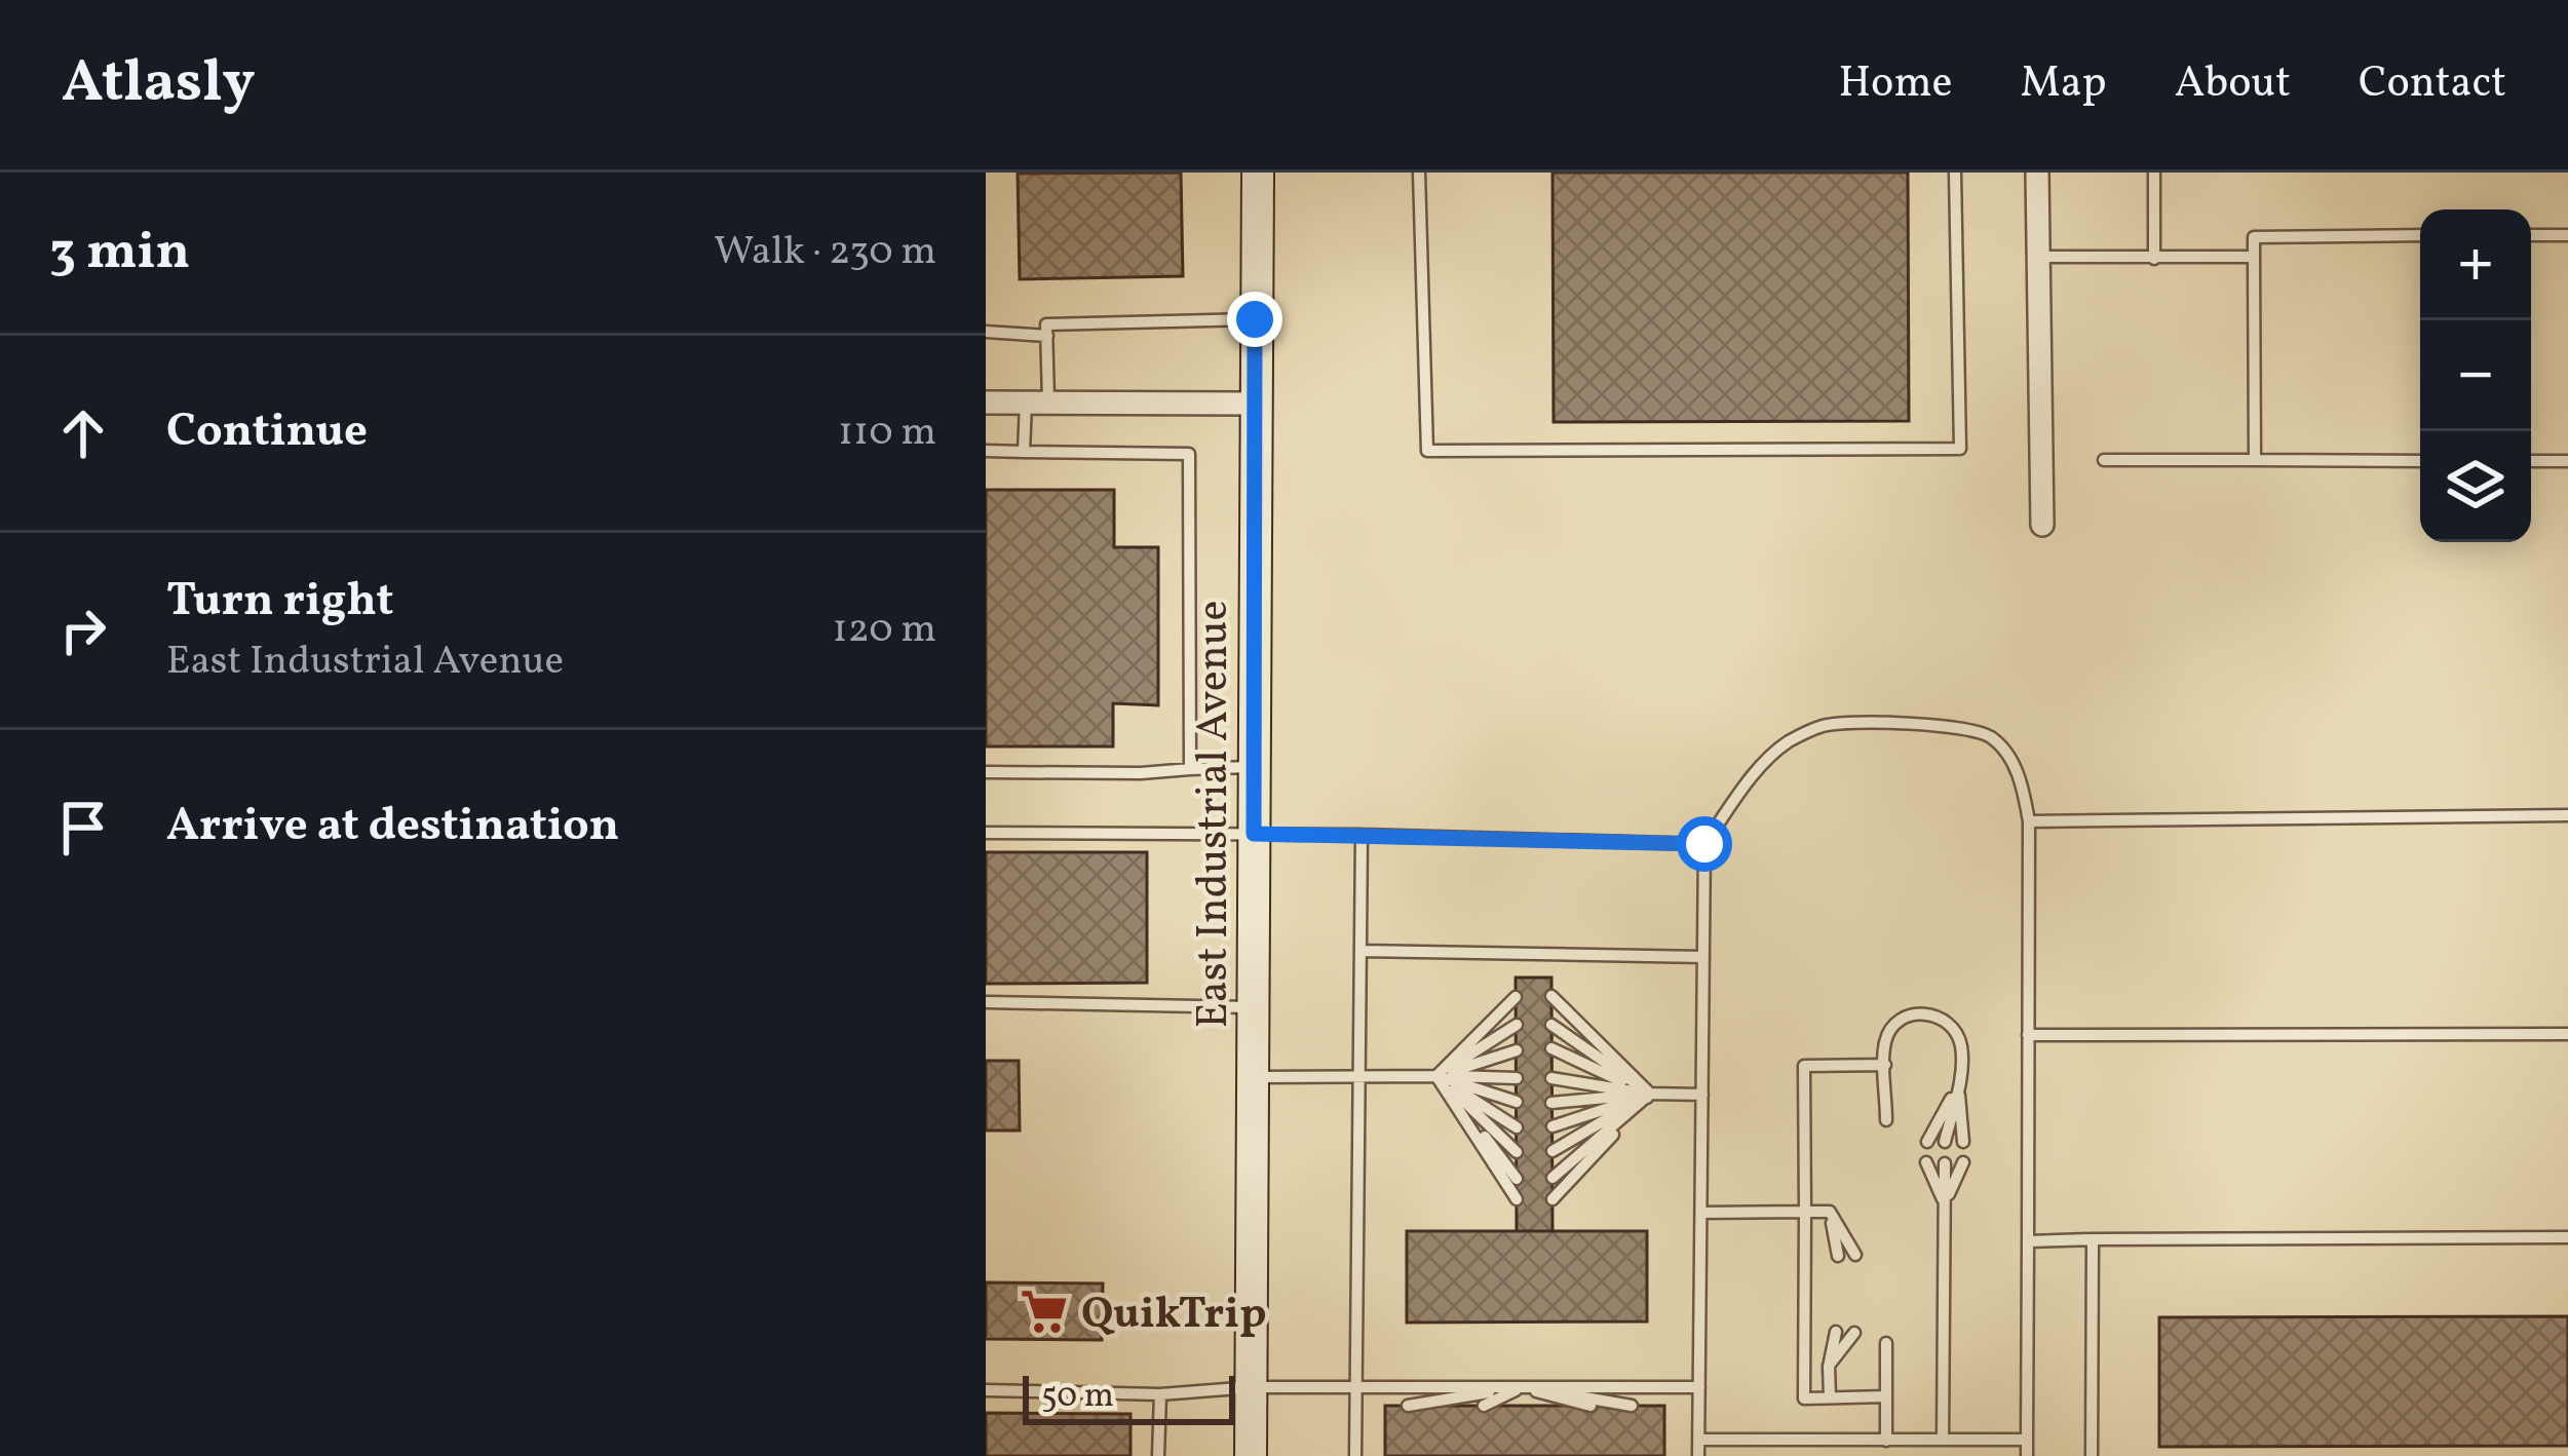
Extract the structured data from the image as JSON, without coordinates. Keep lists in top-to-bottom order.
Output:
{
  "streets": {
    "street": ["East Industrial Avenue"]
  },
  "places": {
    "supermarket": ["QuikTrip"]
  },
  "scale_bar": "50 m",
  "page": {
    "header": "Atlasly",
    "nav": [
      "Home",
      "Map",
      "About",
      "Contact"
    ],
    "heading": ["3 min", "Walk · 230 m"],
    "map_buttons": ["+", "−"],
    "list": [
      ["Continue", "110 m"],
      ["Turn right", "East Industrial Avenue", "120 m"],
      "Arrive at destination"
    ],
    "scale": "50 m"
  }
}
